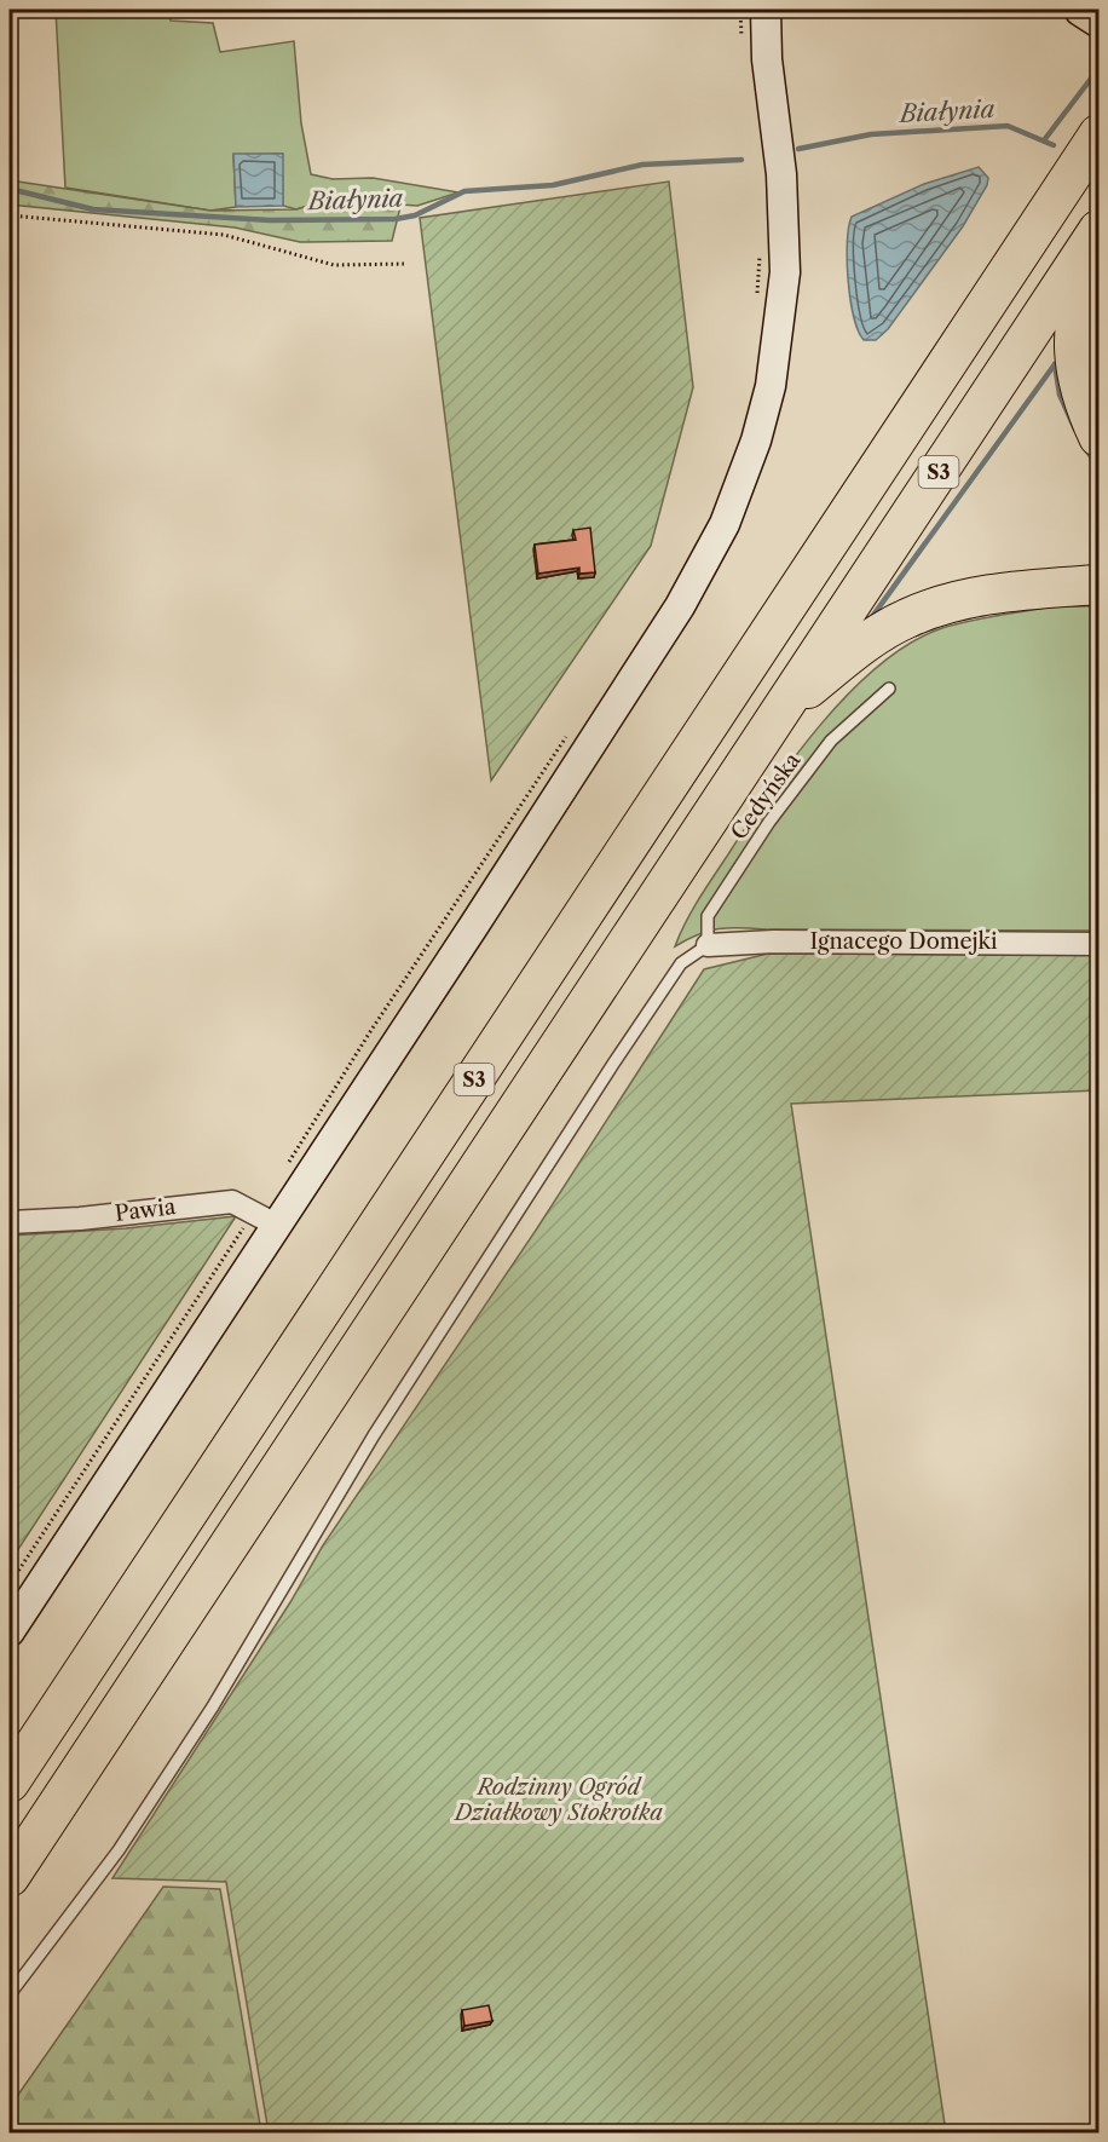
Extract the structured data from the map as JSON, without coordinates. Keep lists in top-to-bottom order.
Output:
{
  "streets": {
    "highway": ["S3"],
    "street": ["Ignacego Domejki", "Pawia"],
    "lane": ["Cedyńska"]
  },
  "crossings": [
    ["Cedyńska", "Ignacego Domejki"]
  ],
  "water": ["Białynia"],
  "parks": ["Rodzinny Ogród Działkowy Stokrotka"]
}
